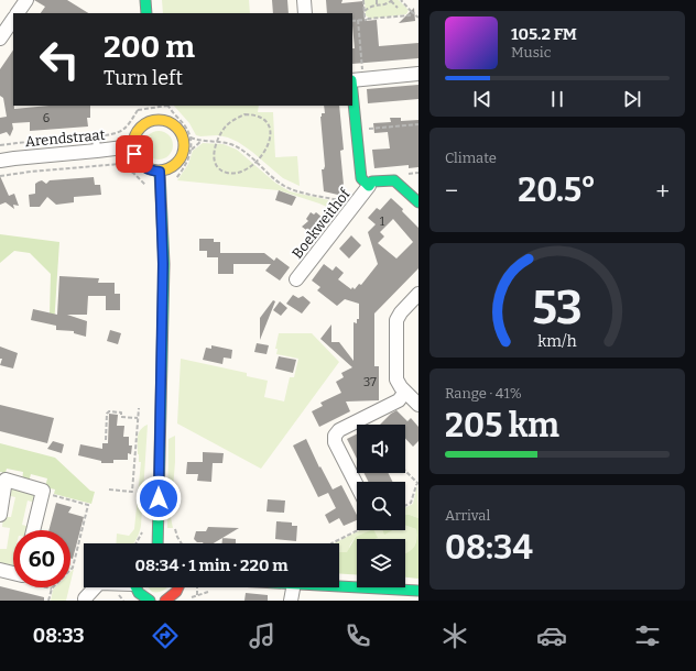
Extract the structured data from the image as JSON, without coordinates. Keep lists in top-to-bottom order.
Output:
{
  "streets": {
    "street": ["Arendstraat", "Boekweithof"]
  },
  "house_numbers": ["6", "1", "37"],
  "page": {
    "turn": ["200 m", "Turn left"],
    "song": ["105.2 FM", "Music"],
    "tile": [
      "Climate",
      ["Range · 41%", "205 km"],
      ["Arrival", "08:34"]
    ],
    "heat": ["−", "20.5°", "+"],
    "limit": "60",
    "trip": "08:34 · 1 min · 220 m",
    "tabs": "08:33",
    "gauge": ["53", "km/h"]
  }
}
